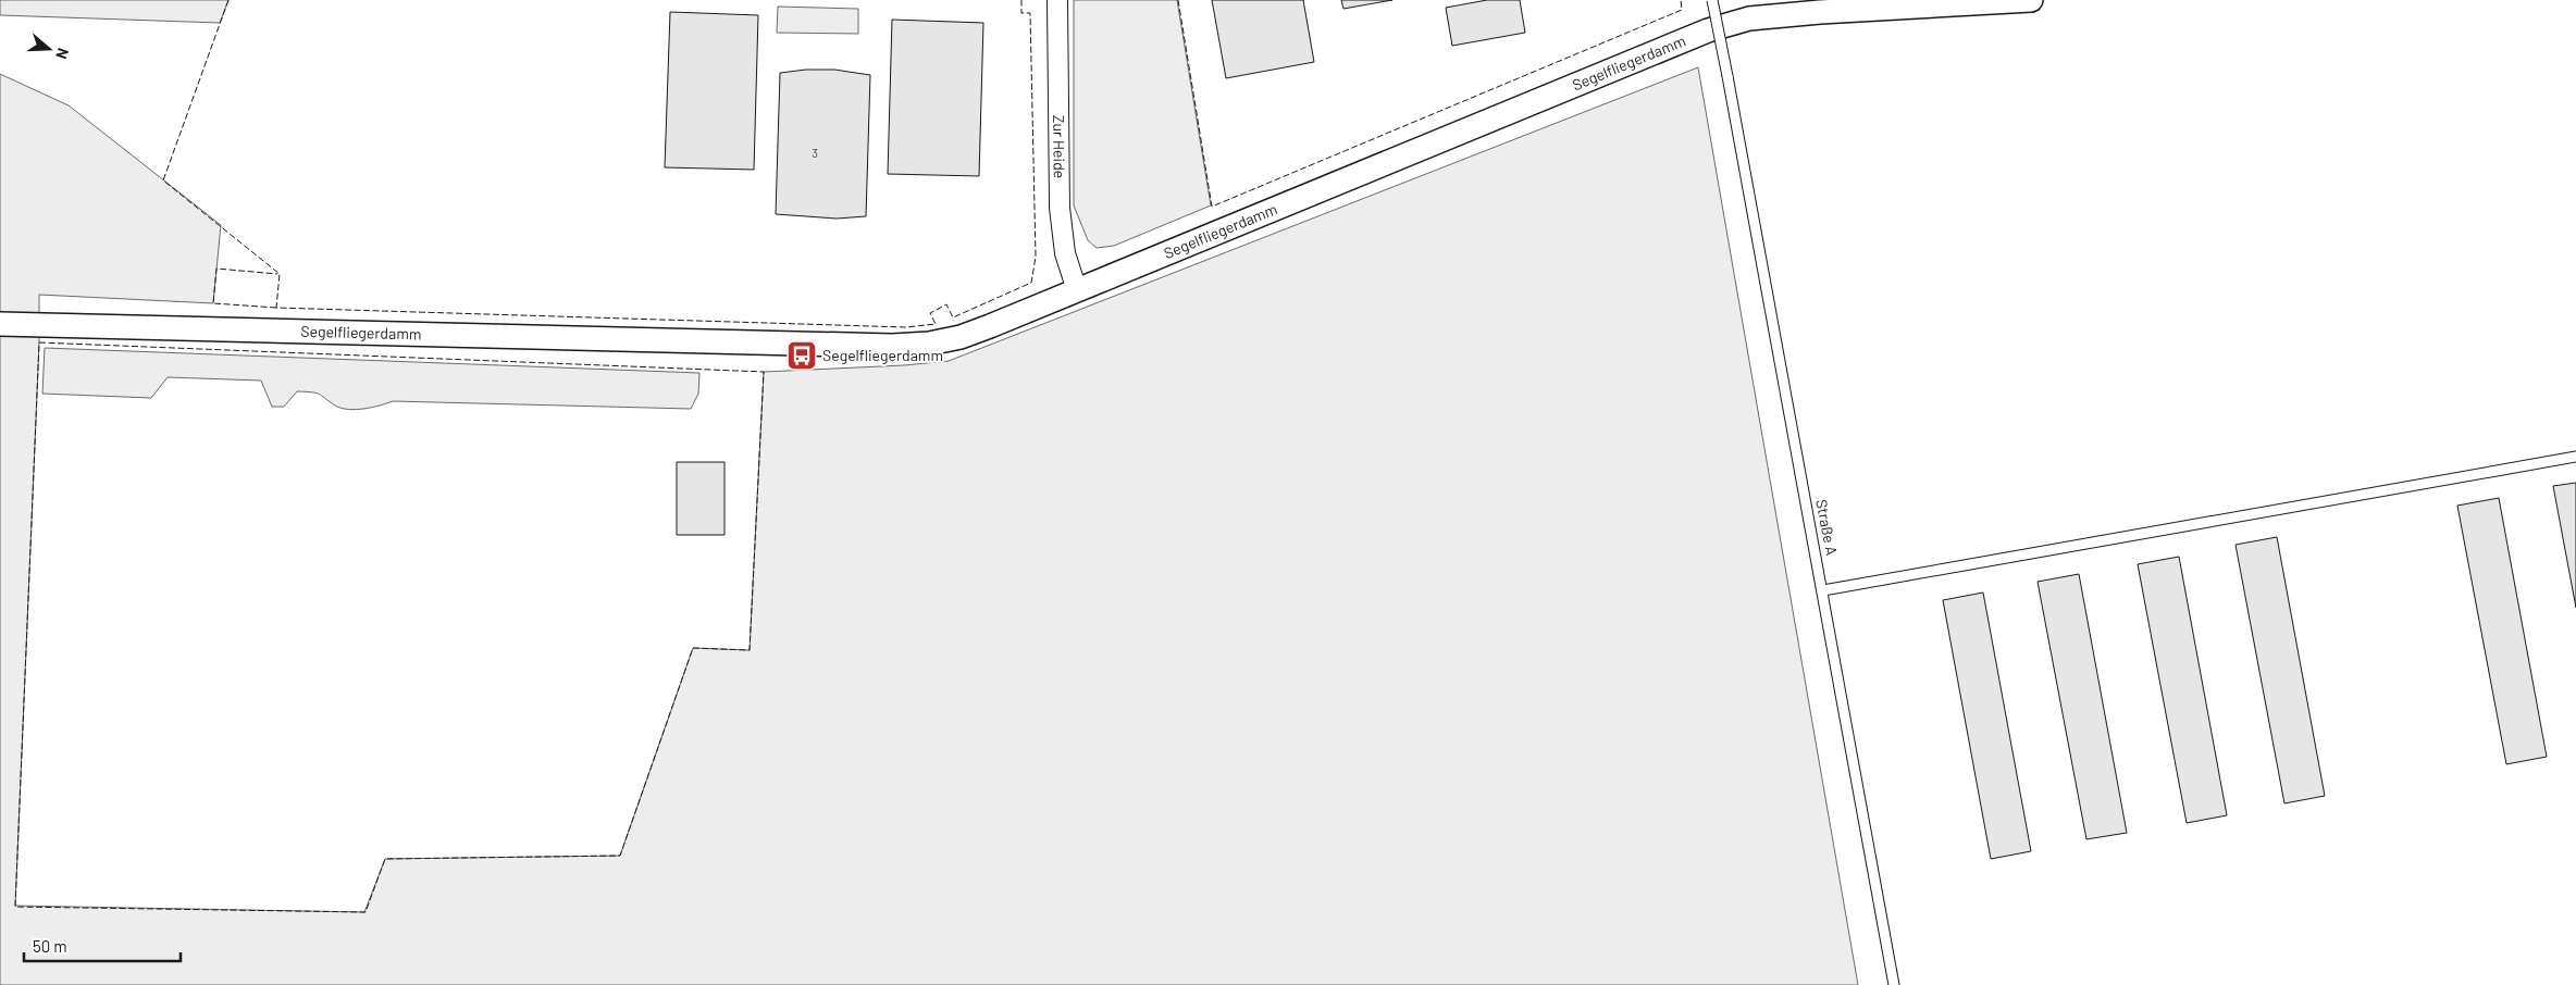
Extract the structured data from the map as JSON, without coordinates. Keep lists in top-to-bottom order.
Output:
{
  "streets": {
    "street": ["Segelfliegerdamm", "Zur Heide"],
    "lane": ["Straße A"]
  },
  "crossings": [
    ["Segelfliegerdamm", "Zur Heide"]
  ],
  "places": {
    "bus stop": ["Segelfliegerdamm"]
  },
  "house_numbers": ["3"],
  "scale_bar": "50 m",
  "north": "right"
}
